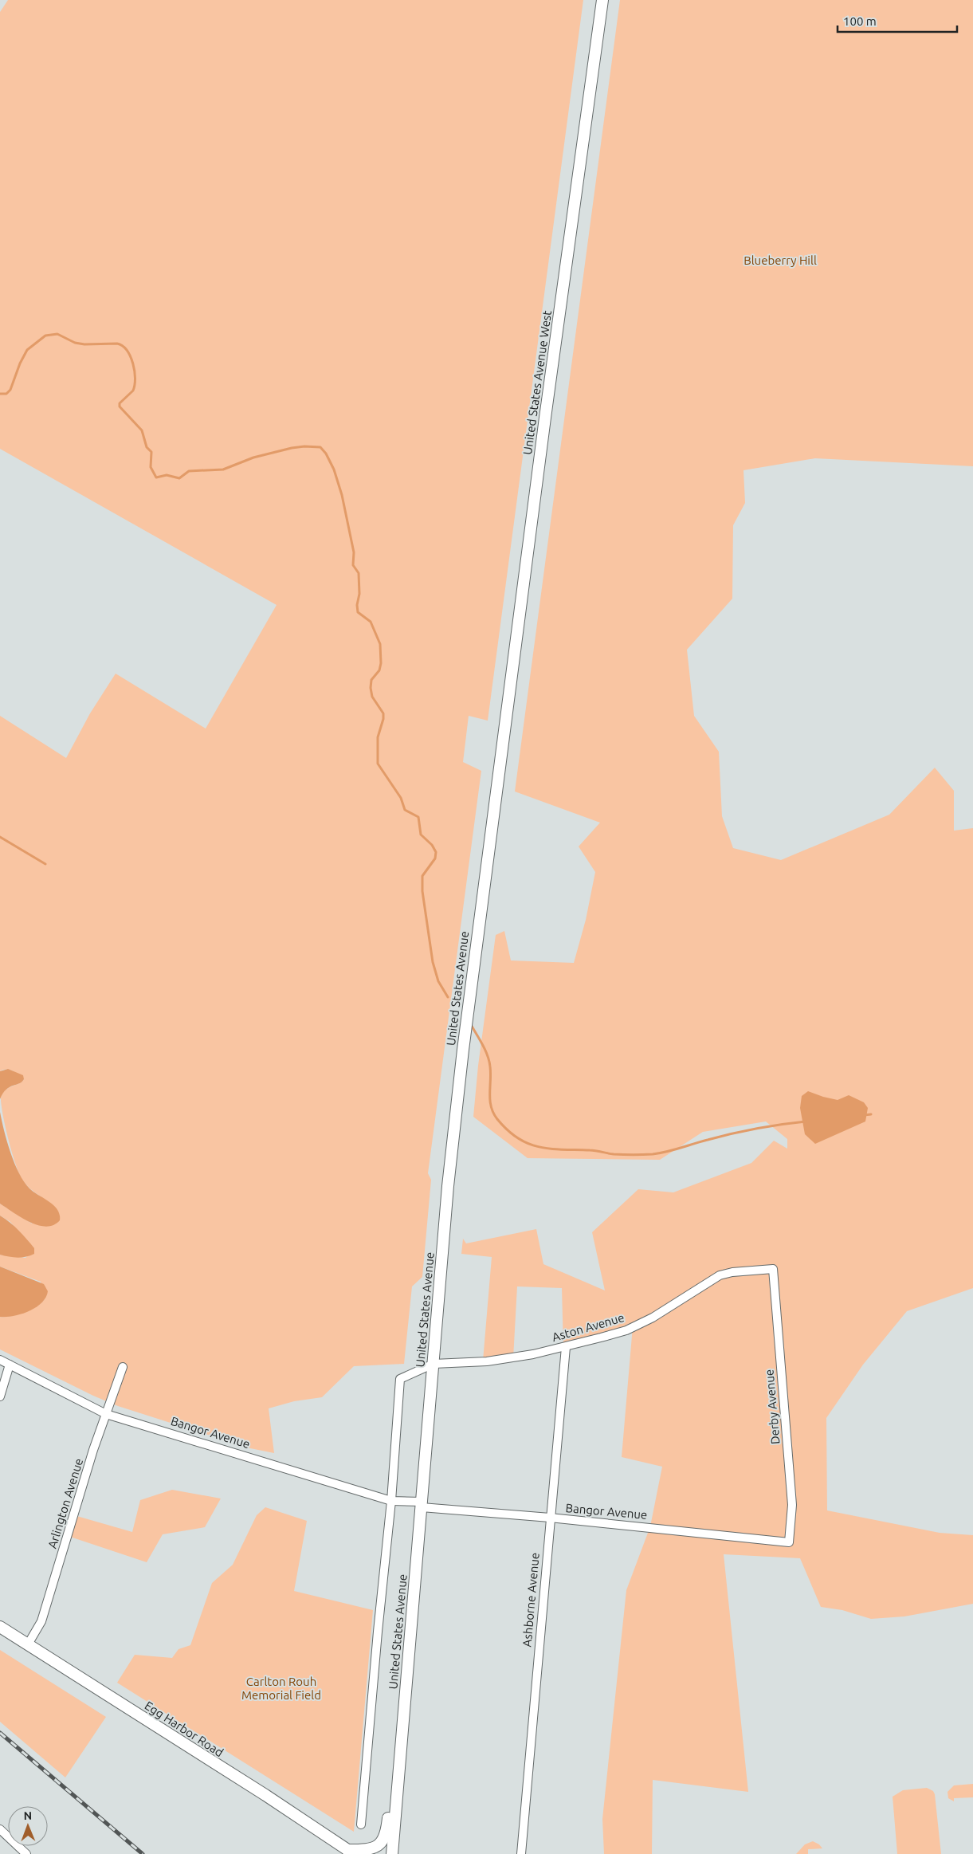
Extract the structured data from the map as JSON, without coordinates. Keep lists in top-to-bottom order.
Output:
{
  "streets": {
    "street": [
      "United States Avenue West",
      "United States Avenue",
      "Aston Avenue",
      "Derby Avenue",
      "Bangor Avenue",
      "Arlington Avenue",
      "Ashborne Avenue",
      "Egg Harbor Road"
    ]
  },
  "crossings": [
    ["United States Avenue West", "United States Avenue"],
    ["United States Avenue", "Aston Avenue"],
    ["United States Avenue", "Bangor Avenue"],
    ["Aston Avenue", "Derby Avenue"],
    ["Aston Avenue", "Ashborne Avenue"],
    ["Derby Avenue", "Bangor Avenue"],
    ["Bangor Avenue", "Arlington Avenue"],
    ["Bangor Avenue", "Ashborne Avenue"],
    ["Arlington Avenue", "Egg Harbor Road"]
  ],
  "parks": ["Blueberry Hill", "Carlton Rouh Memorial Field"],
  "scale_bar": "100 m",
  "north": "top"
}
